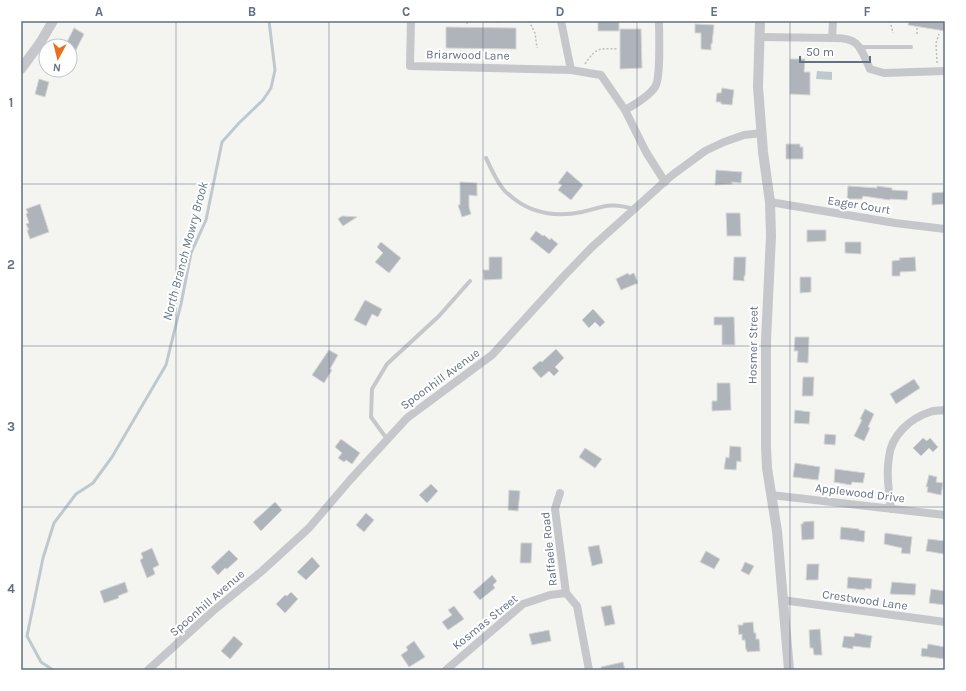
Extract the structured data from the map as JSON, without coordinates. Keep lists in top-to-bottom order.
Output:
{
  "streets": {
    "street": [
      "Briarwood Lane",
      "Eager Court",
      "Hosmer Street",
      "Spoonhill Avenue",
      "Applewood Drive",
      "Raffaele Road",
      "Crestwood Lane",
      "Kosmas Street"
    ]
  },
  "crossings": [
    ["Briarwood Lane", "Spoonhill Avenue"],
    ["Eager Court", "Hosmer Street"],
    ["Hosmer Street", "Spoonhill Avenue"],
    ["Hosmer Street", "Applewood Drive"],
    ["Hosmer Street", "Crestwood Lane"],
    ["Raffaele Road", "Kosmas Street"]
  ],
  "water": ["North Branch Mowry Brook"],
  "scale_bar": "50 m",
  "north": "bottom",
  "grid": {
    "columns": [
      "A",
      "B",
      "C",
      "D",
      "E",
      "F"
    ],
    "rows": [
      "1",
      "2",
      "3",
      "4"
    ]
  }
}
